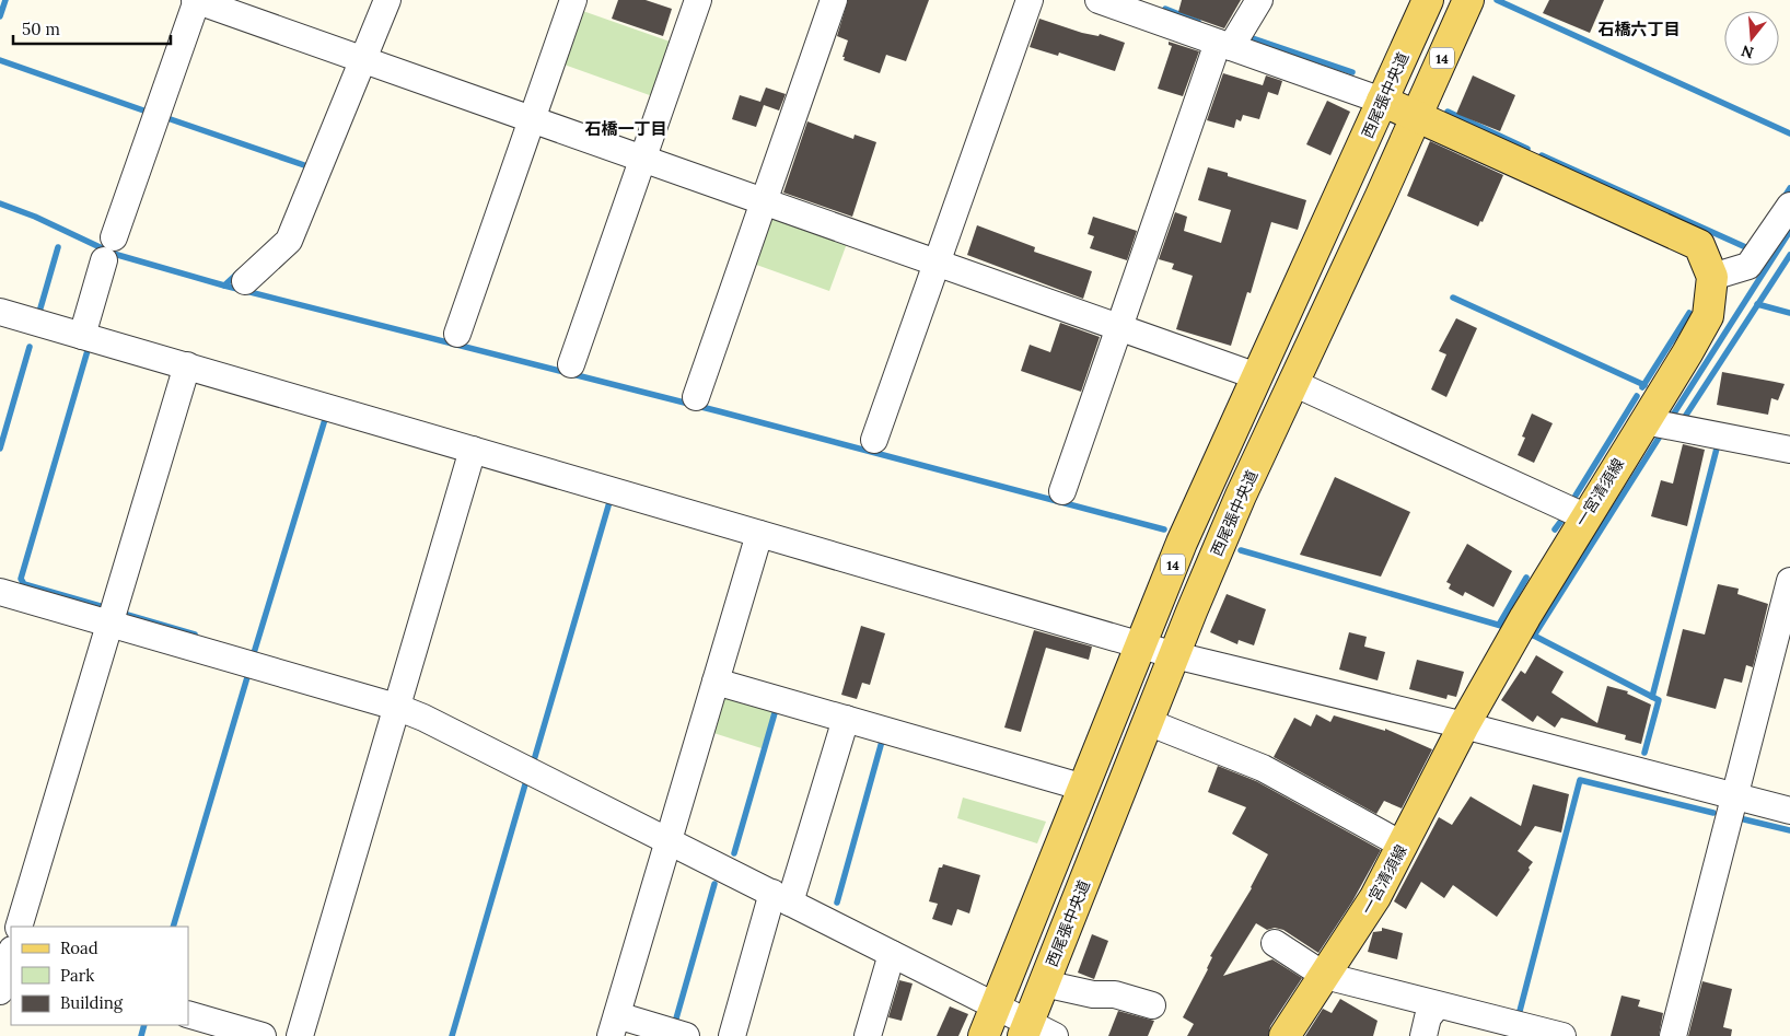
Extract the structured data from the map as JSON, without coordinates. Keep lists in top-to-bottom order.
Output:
{
  "streets": {
    "main road": ["14", "西尾張中央道", "一宮清須線"]
  },
  "crossings": [
    ["西尾張中央道", "一宮清須線"]
  ],
  "districts": ["石橋六丁目", "石橋一丁目"],
  "legend": ["Road", "Park", "Building"],
  "scale_bar": "50 m",
  "north": "bottom"
}
